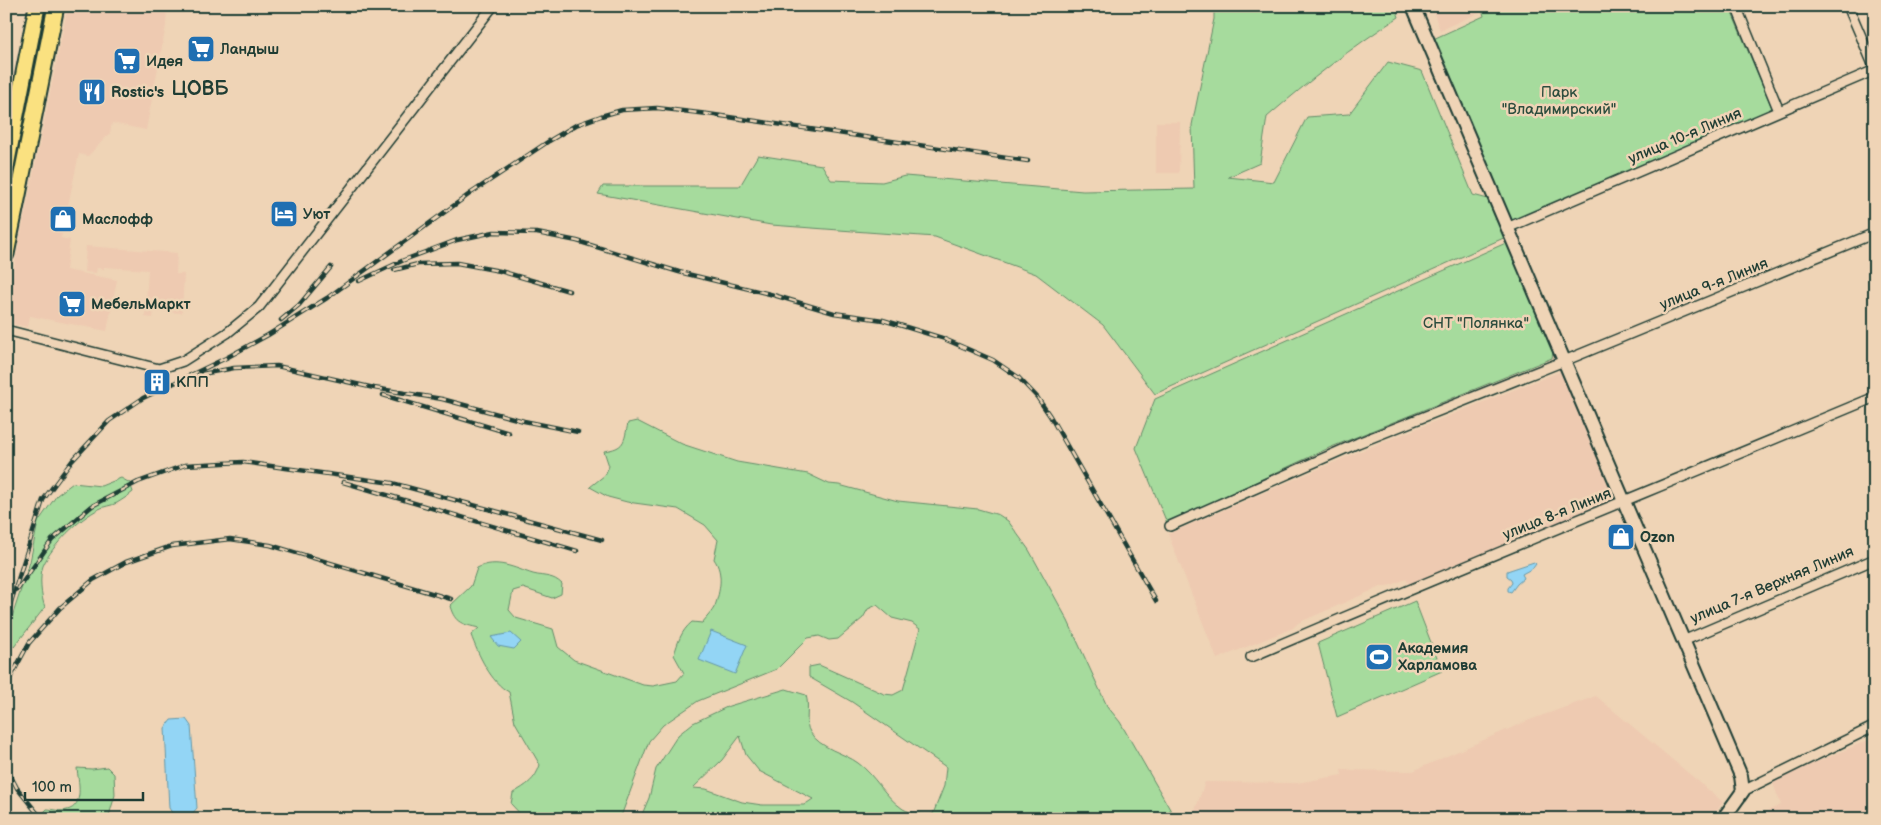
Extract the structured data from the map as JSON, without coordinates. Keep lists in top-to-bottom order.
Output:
{
  "streets": {
    "street": [
      "улица 10-я Линия",
      "улица 9-я Линия",
      "улица 8-я Линия",
      "улица 7-я Верхняя Линия"
    ]
  },
  "districts": ["ЦОВБ"],
  "parks": ["Парк \"Владимирский\"", "СНТ \"Полянка\""],
  "places": {
    "supermarket": ["Ландыш", "Идея", "МебельМаркт"],
    "restaurant": ["Rostic's"],
    "hotel": ["Уют"],
    "shop": ["Маслофф", "Ozon"],
    "building": ["КПП"],
    "sports": ["Академия Харламова"]
  },
  "scale_bar": "100 m"
}
